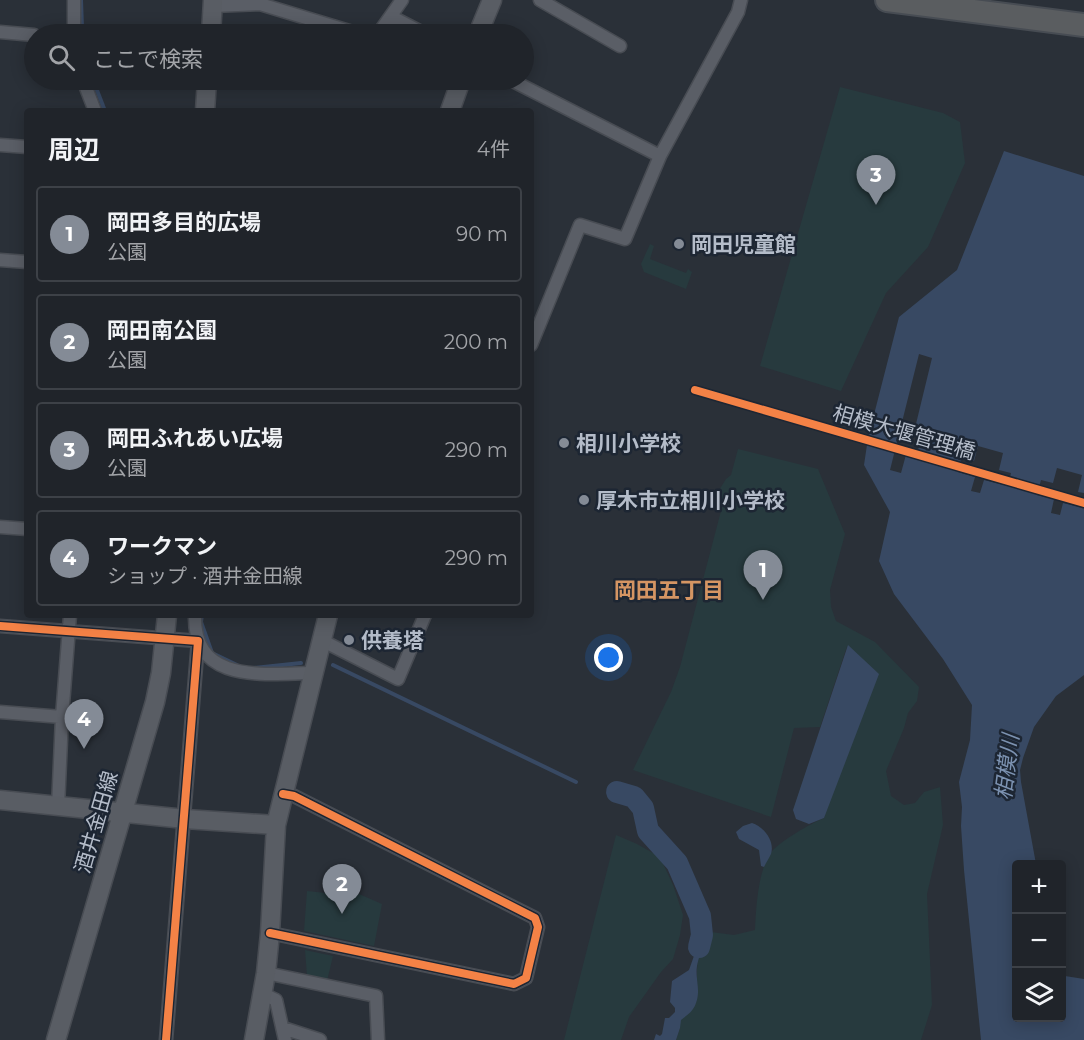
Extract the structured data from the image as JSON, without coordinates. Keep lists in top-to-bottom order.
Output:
{
  "streets": {
    "street": ["酒井金田線"],
    "cycle path": ["相模大堰管理橋"]
  },
  "districts": ["岡田五丁目"],
  "water": ["相模川"],
  "places": [
    "岡田児童館",
    "相川小学校",
    "厚木市立相川小学校",
    "供養塔"
  ],
  "page": {
    "search": "ここで検索",
    "heading": ["周辺", "4件"],
    "pins": [
      "3",
      "1",
      "4",
      "2"
    ],
    "list": [
      {
        "mark": "1",
        "name": "岡田多目的広場",
        "note": "公園",
        "value": "90 m"
      },
      {
        "mark": "2",
        "name": "岡田南公園",
        "note": "公園",
        "value": "200 m"
      },
      {
        "mark": "3",
        "name": "岡田ふれあい広場",
        "note": "公園",
        "value": "290 m"
      },
      {
        "mark": "4",
        "name": "ワークマン",
        "note": "ショップ · 酒井金田線",
        "value": "290 m"
      }
    ],
    "map_buttons": ["+", "−"]
  }
}
